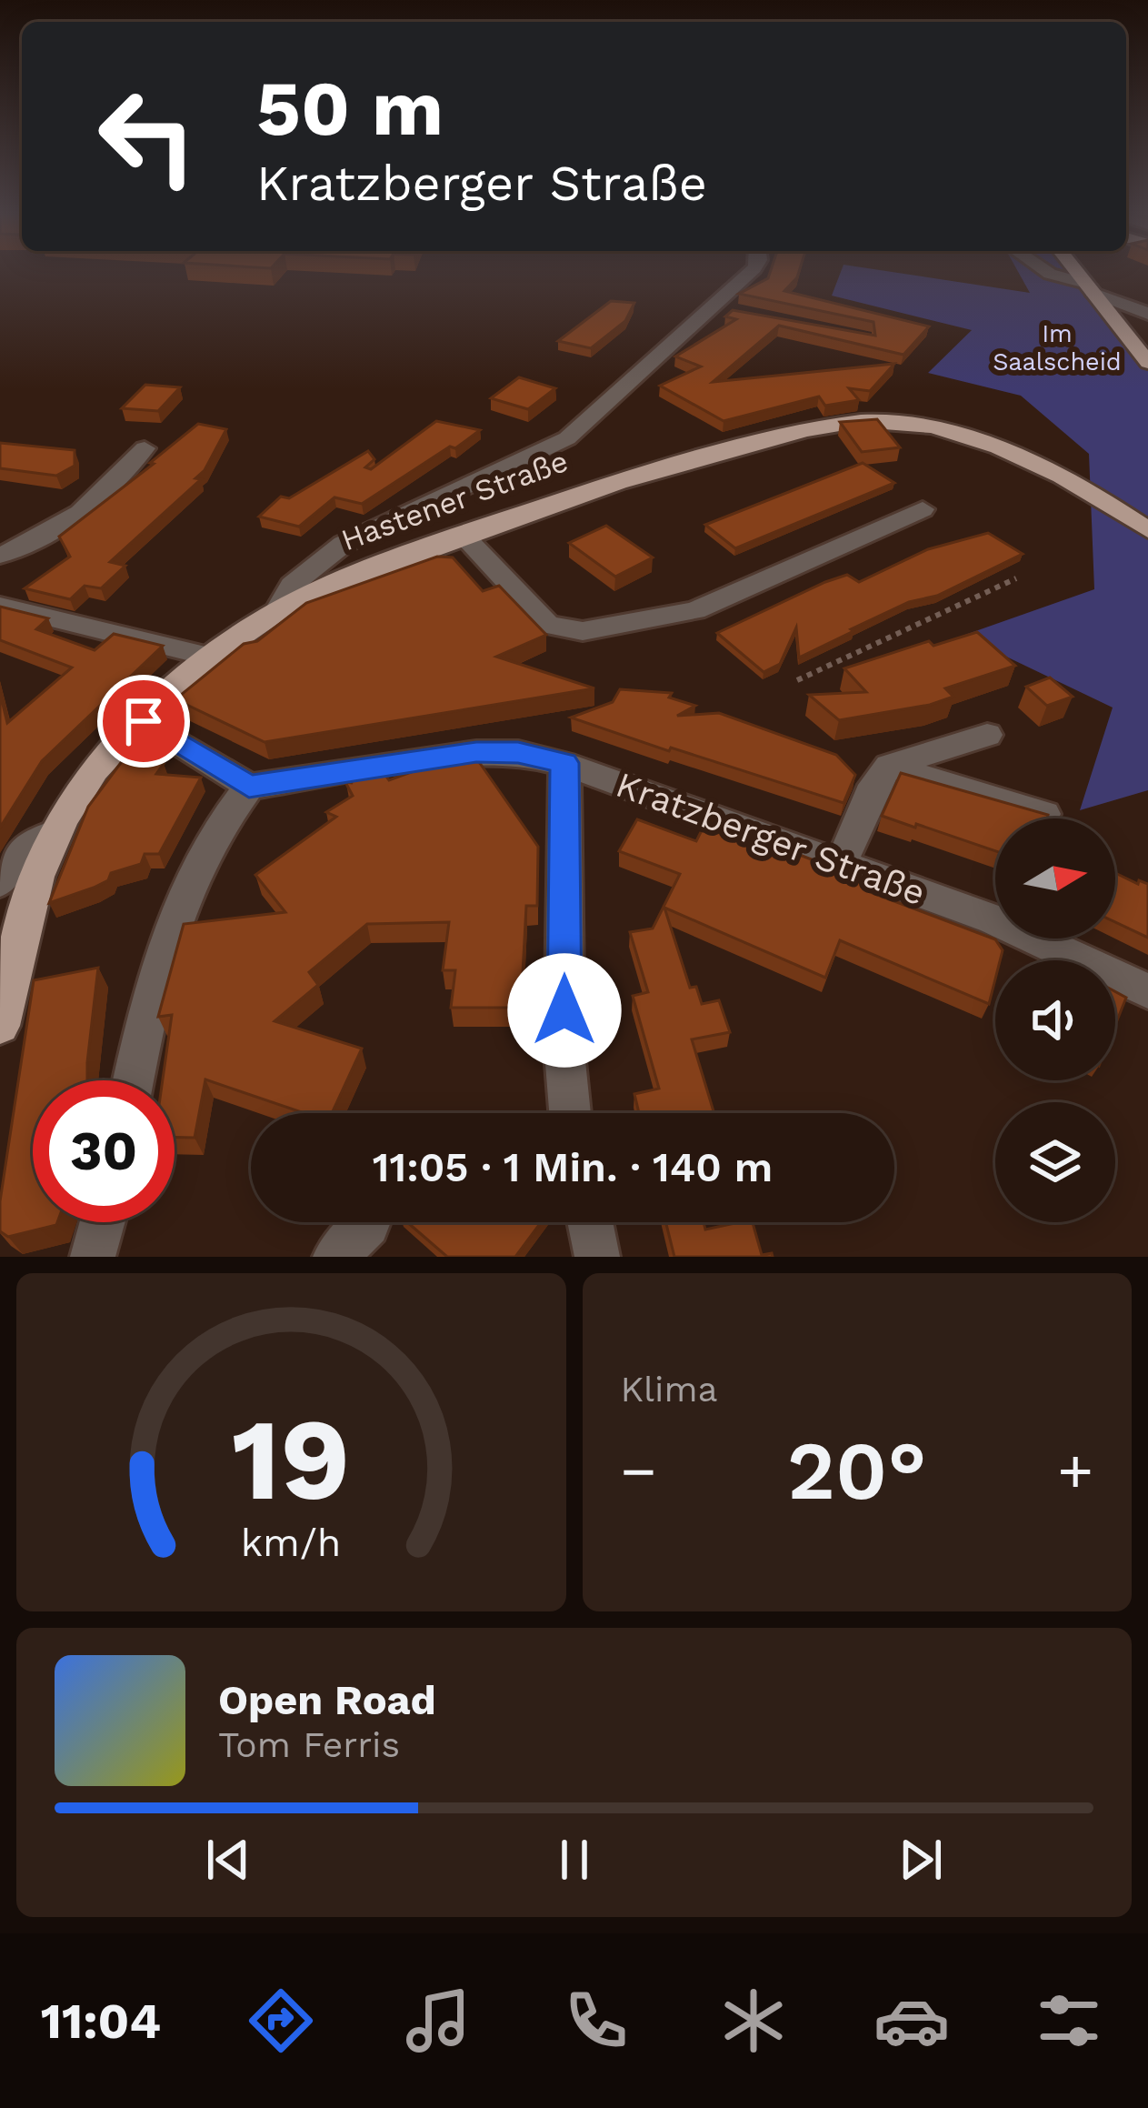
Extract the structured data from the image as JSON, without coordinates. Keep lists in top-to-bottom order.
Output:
{
  "streets": {
    "main road": ["Hastener Straße"],
    "street": ["Kratzberger Straße"]
  },
  "parks": ["Im Saalscheid"],
  "north": "right",
  "page": {
    "turn": ["50 m", "Kratzberger Straße"],
    "limit": "30",
    "trip": "11:05 · 1 Min. · 140 m",
    "tile": "Klima",
    "heat": ["−", "20°", "+"],
    "song": ["Open Road", "Tom Ferris"],
    "tabs": "11:04",
    "gauge": ["19", "km/h"]
  }
}
